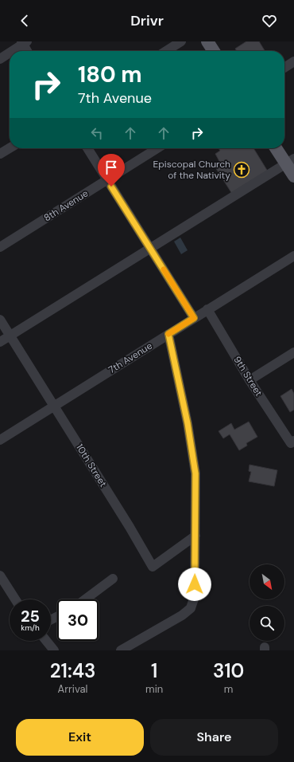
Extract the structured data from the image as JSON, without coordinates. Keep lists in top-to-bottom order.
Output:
{
  "streets": {
    "street": [
      "8th Avenue",
      "7th Avenue",
      "9th Street",
      "10th Street"
    ]
  },
  "crossings": [
    ["7th Avenue", "9th Street"],
    ["7th Avenue", "10th Street"]
  ],
  "places": {
    "church": ["Episcopal Church of the Nativity"]
  },
  "north": "bottom right",
  "page": {
    "header": "Drivr",
    "turn": ["180 m", "7th Avenue"],
    "speed": "25 km/h",
    "limit": "30",
    "eta": [
      "21:43",
      "Arrival",
      "1",
      "min",
      "310",
      "m"
    ],
    "buttons": ["Exit", "Share"]
  }
}
